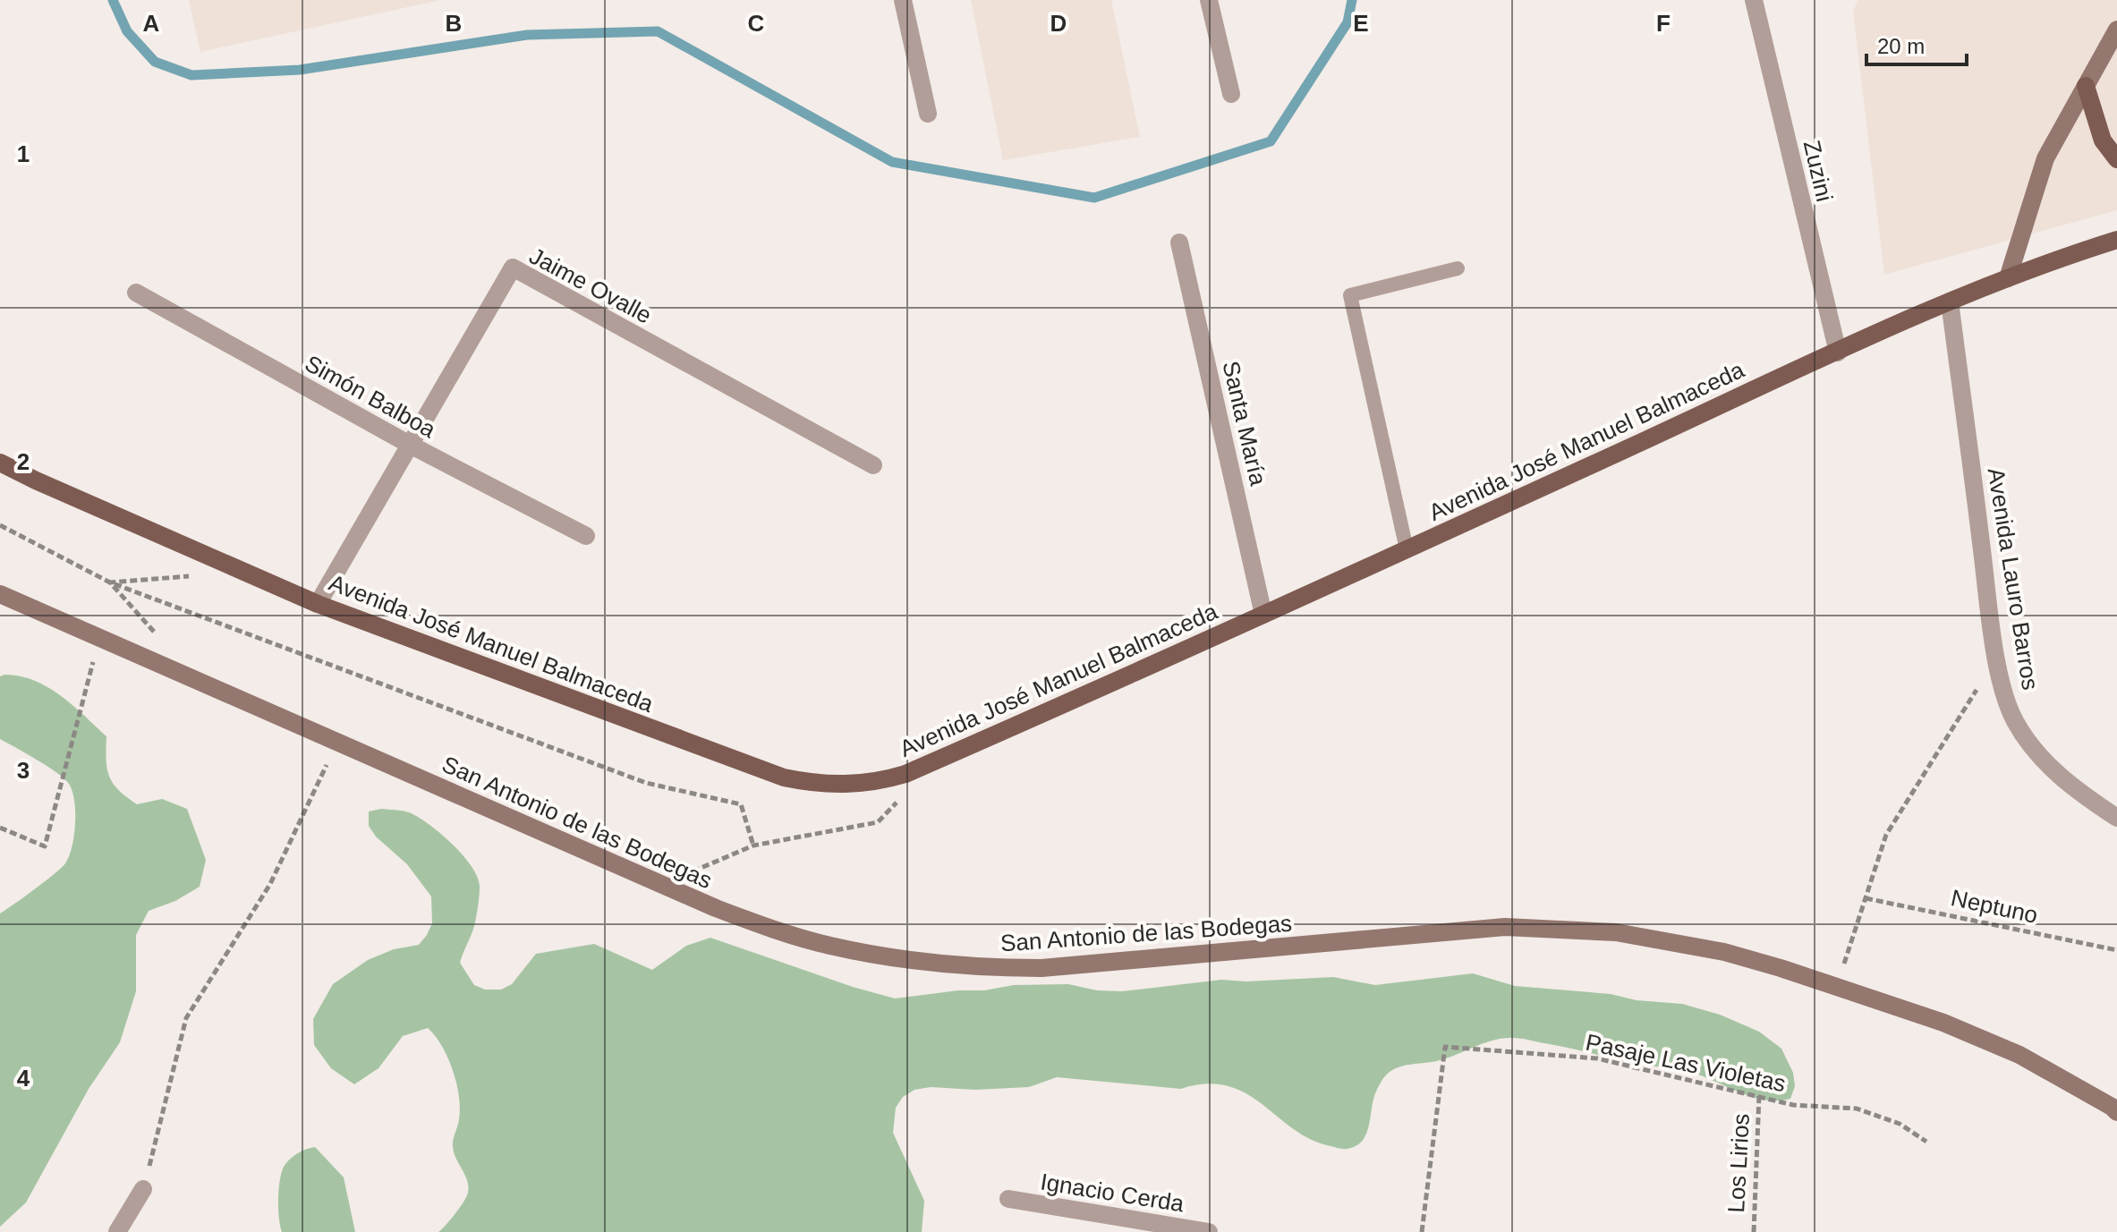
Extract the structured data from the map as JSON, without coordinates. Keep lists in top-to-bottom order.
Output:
{
  "streets": {
    "main road": ["Avenida José Manuel Balmaceda"],
    "street": [
      "Zuzini",
      "Jaime Ovalle",
      "Simón Balboa",
      "Santa María",
      "Avenida Lauro Barros",
      "San Antonio de las Bodegas",
      "Ignacio Cerda"
    ],
    "path": ["Neptuno", "Pasaje Las Violetas", "Los Lirios"]
  },
  "crossings": [
    ["Zuzini", "Avenida José Manuel Balmaceda"],
    ["Jaime Ovalle", "Simón Balboa"],
    ["Jaime Ovalle", "Avenida José Manuel Balmaceda"],
    ["Santa María", "Avenida José Manuel Balmaceda"],
    ["Avenida José Manuel Balmaceda", "Avenida Lauro Barros"],
    ["Pasaje Las Violetas", "Los Lirios"]
  ],
  "scale_bar": "20 m",
  "grid": {
    "columns": [
      "A",
      "B",
      "C",
      "D",
      "E",
      "F"
    ],
    "rows": [
      "1",
      "2",
      "3",
      "4"
    ]
  }
}
